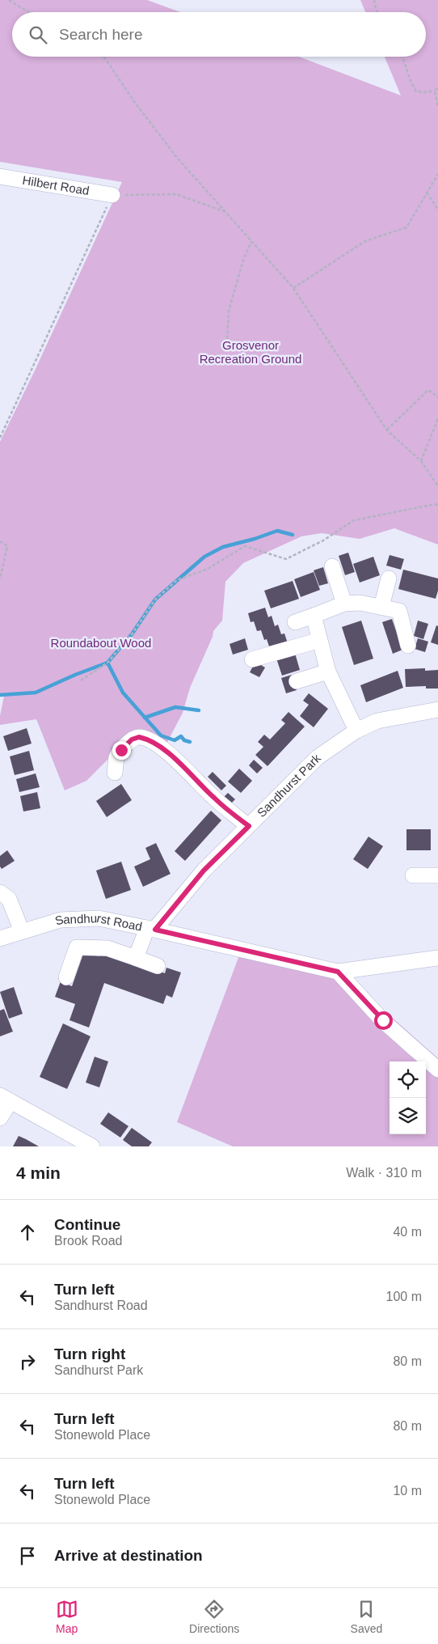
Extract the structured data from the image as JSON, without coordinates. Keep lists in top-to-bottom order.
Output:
{
  "streets": {
    "street": ["Hilbert Road", "Sandhurst Park", "Sandhurst Road"]
  },
  "crossings": [
    ["Sandhurst Park", "Sandhurst Road"]
  ],
  "parks": ["Grosvenor Recreation Ground", "Roundabout Wood"],
  "page": {
    "search": "Search here",
    "heading": ["4 min", "Walk · 310 m"],
    "list": [
      ["Continue", "Brook Road", "40 m"],
      ["Turn left", "Sandhurst Road", "100 m"],
      ["Turn right", "Sandhurst Park", "80 m"],
      ["Turn left", "Stonewold Place", "80 m"],
      ["Turn left", "Stonewold Place", "10 m"],
      "Arrive at destination"
    ],
    "nav": ["Map", "Directions", "Saved"]
  }
}
